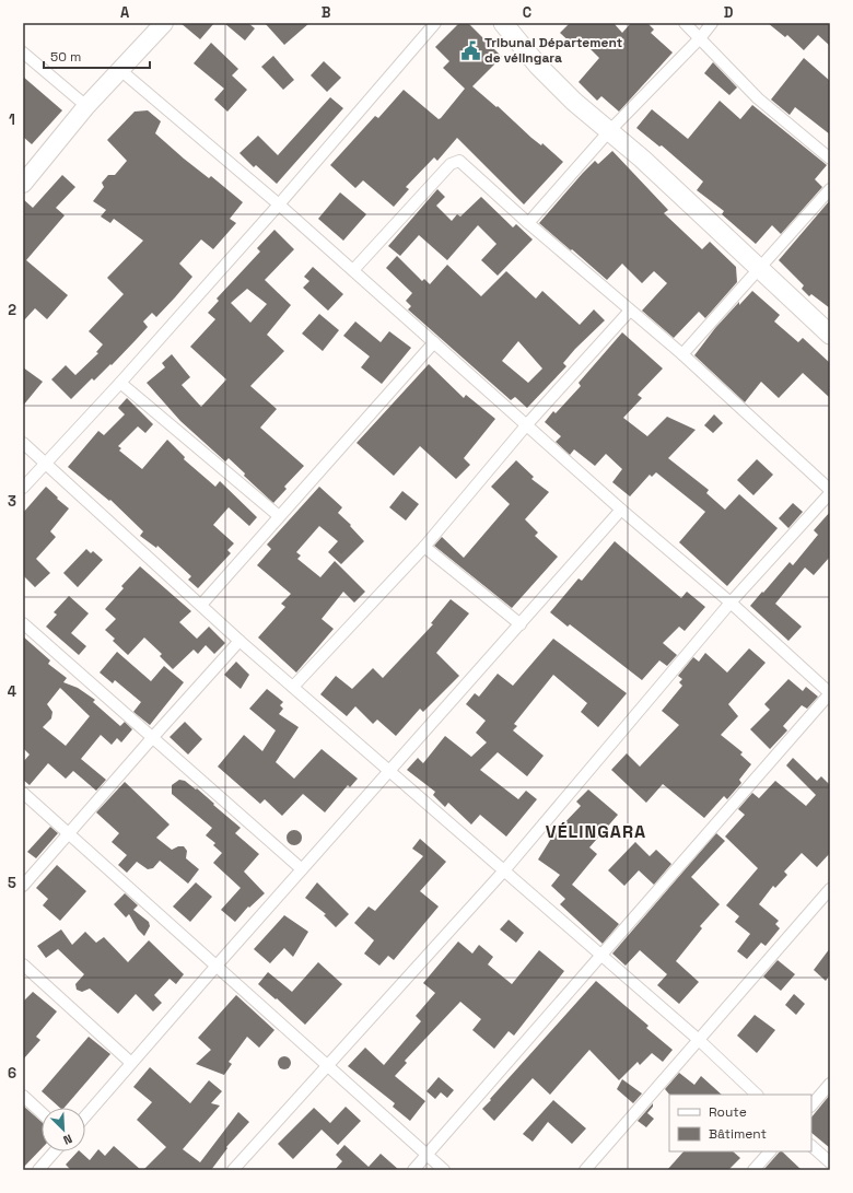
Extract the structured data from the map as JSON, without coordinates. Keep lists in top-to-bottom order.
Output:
{
  "districts": ["VÉLINGARA"],
  "places": {
    "public building": ["Tribunal Département de vélingara"]
  },
  "legend": ["Route", "Bâtiment"],
  "scale_bar": "50 m",
  "north": "bottom right",
  "grid": {
    "columns": [
      "A",
      "B",
      "C",
      "D"
    ],
    "rows": [
      "1",
      "2",
      "3",
      "4",
      "5",
      "6"
    ]
  }
}
